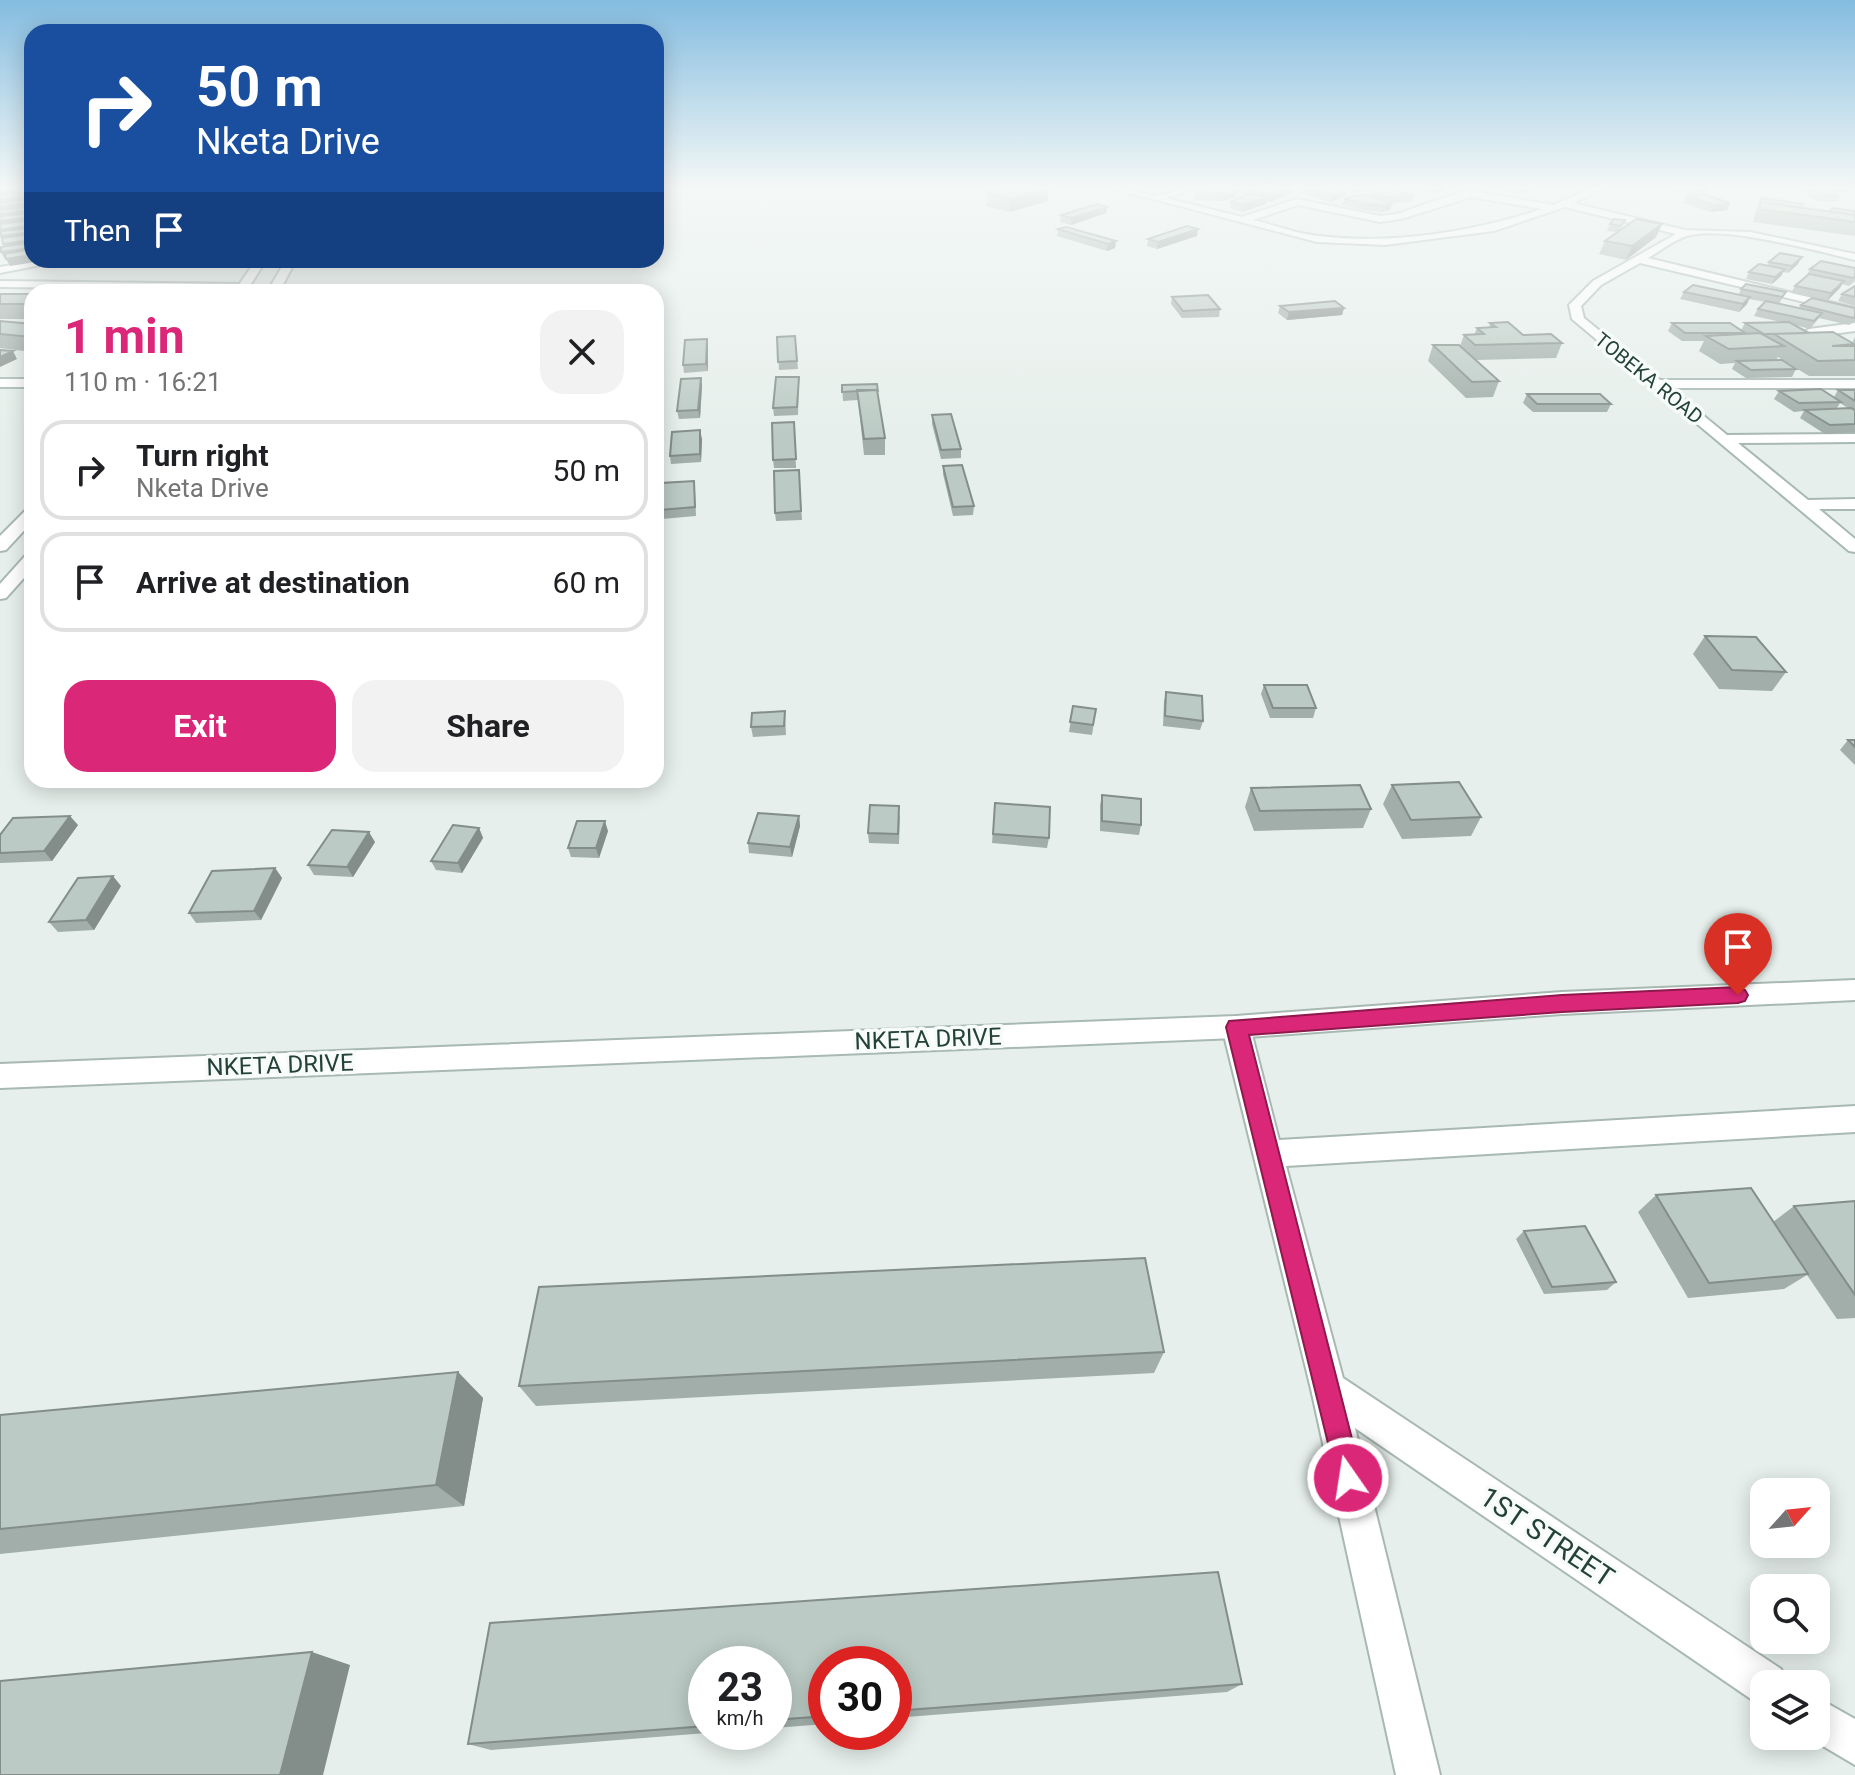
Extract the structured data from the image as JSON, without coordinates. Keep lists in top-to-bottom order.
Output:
{
  "streets": {
    "street": ["TOBEKA ROAD", "NKETA DRIVE", "1ST STREET"]
  },
  "north": "top right",
  "page": {
    "turn": ["50 m", "Nketa Drive"],
    "then": "Then",
    "heading": ["1 min", "110 m · 16:21"],
    "list": [
      {
        "name": "Turn right",
        "note": "Nketa Drive",
        "value": "50 m"
      },
      {
        "name": "Arrive at destination",
        "value": "60 m"
      }
    ],
    "buttons": ["Exit", "Share"],
    "speed": "23 km/h",
    "limit": "30"
  }
}
